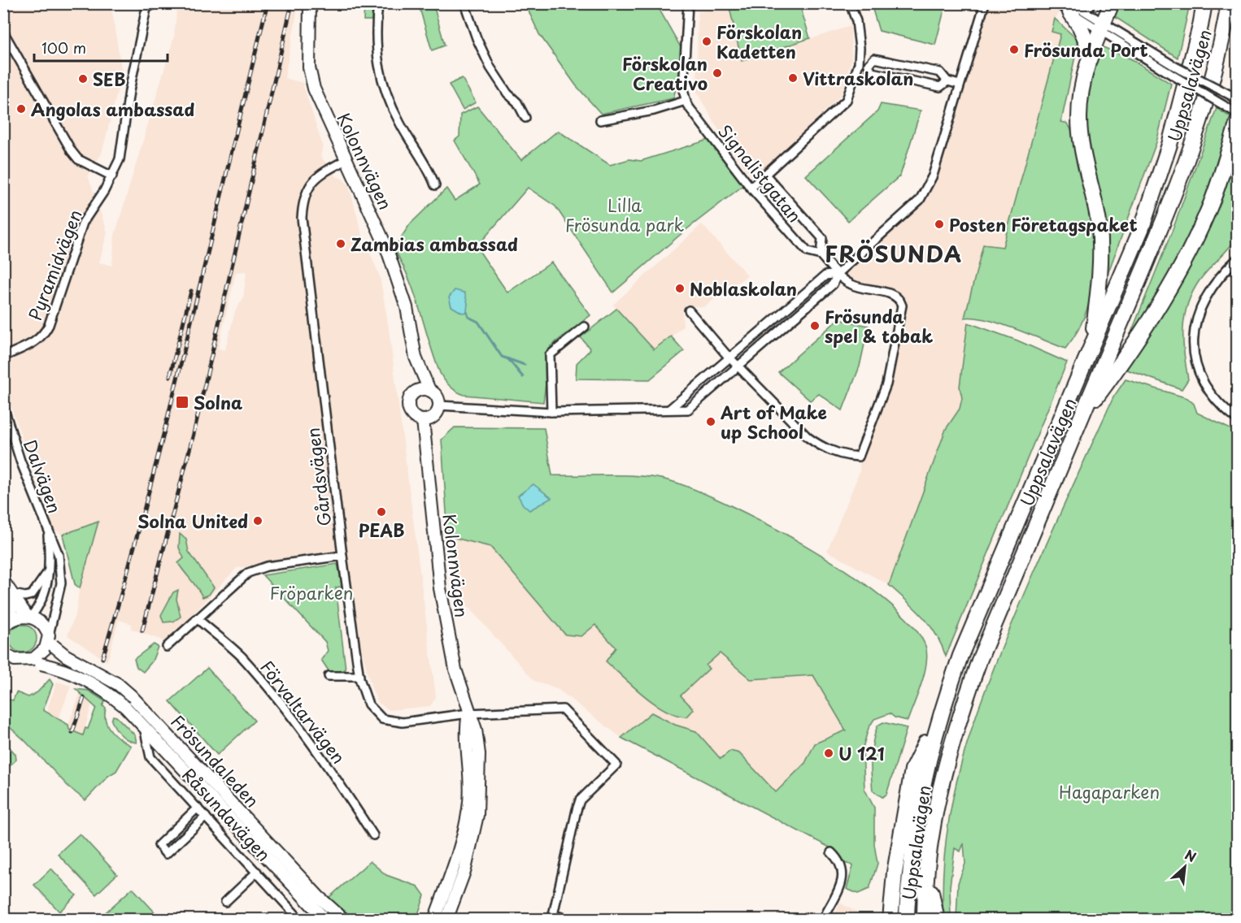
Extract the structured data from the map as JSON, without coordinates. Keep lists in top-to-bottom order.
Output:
{
  "streets": {
    "highway": ["Uppsalavägen"],
    "street": [
      "Kolonnvägen",
      "Signalistgatan",
      "Pyramidvägen",
      "Dalvägen",
      "Gårdsvägen",
      "Förvaltarvägen",
      "Frösundaleden",
      "Råsundavägen"
    ]
  },
  "crossings": [
    ["Kolonnvägen", "Gårdsvägen"],
    ["Dalvägen", "Frösundaleden"],
    ["Frösundaleden", "Råsundavägen"]
  ],
  "districts": ["FRÖSUNDA"],
  "parks": ["Lilla Frösunda park", "Fröparken", "Hagaparken"],
  "places": {
    "other": [
      "Förskolan Kadetten",
      "Frösunda Port",
      "Förskolan Creativo",
      "Vittraskolan",
      "SEB",
      "Angolas ambassad",
      "Posten Företagspaket",
      "Zambias ambassad",
      "Noblaskolan",
      "Frösunda spel & tobak",
      "Art of Make up School",
      "PEAB",
      "Solna United",
      "U 121"
    ],
    "transit": ["Solna"]
  },
  "scale_bar": "100 m",
  "north": "top right"
}
